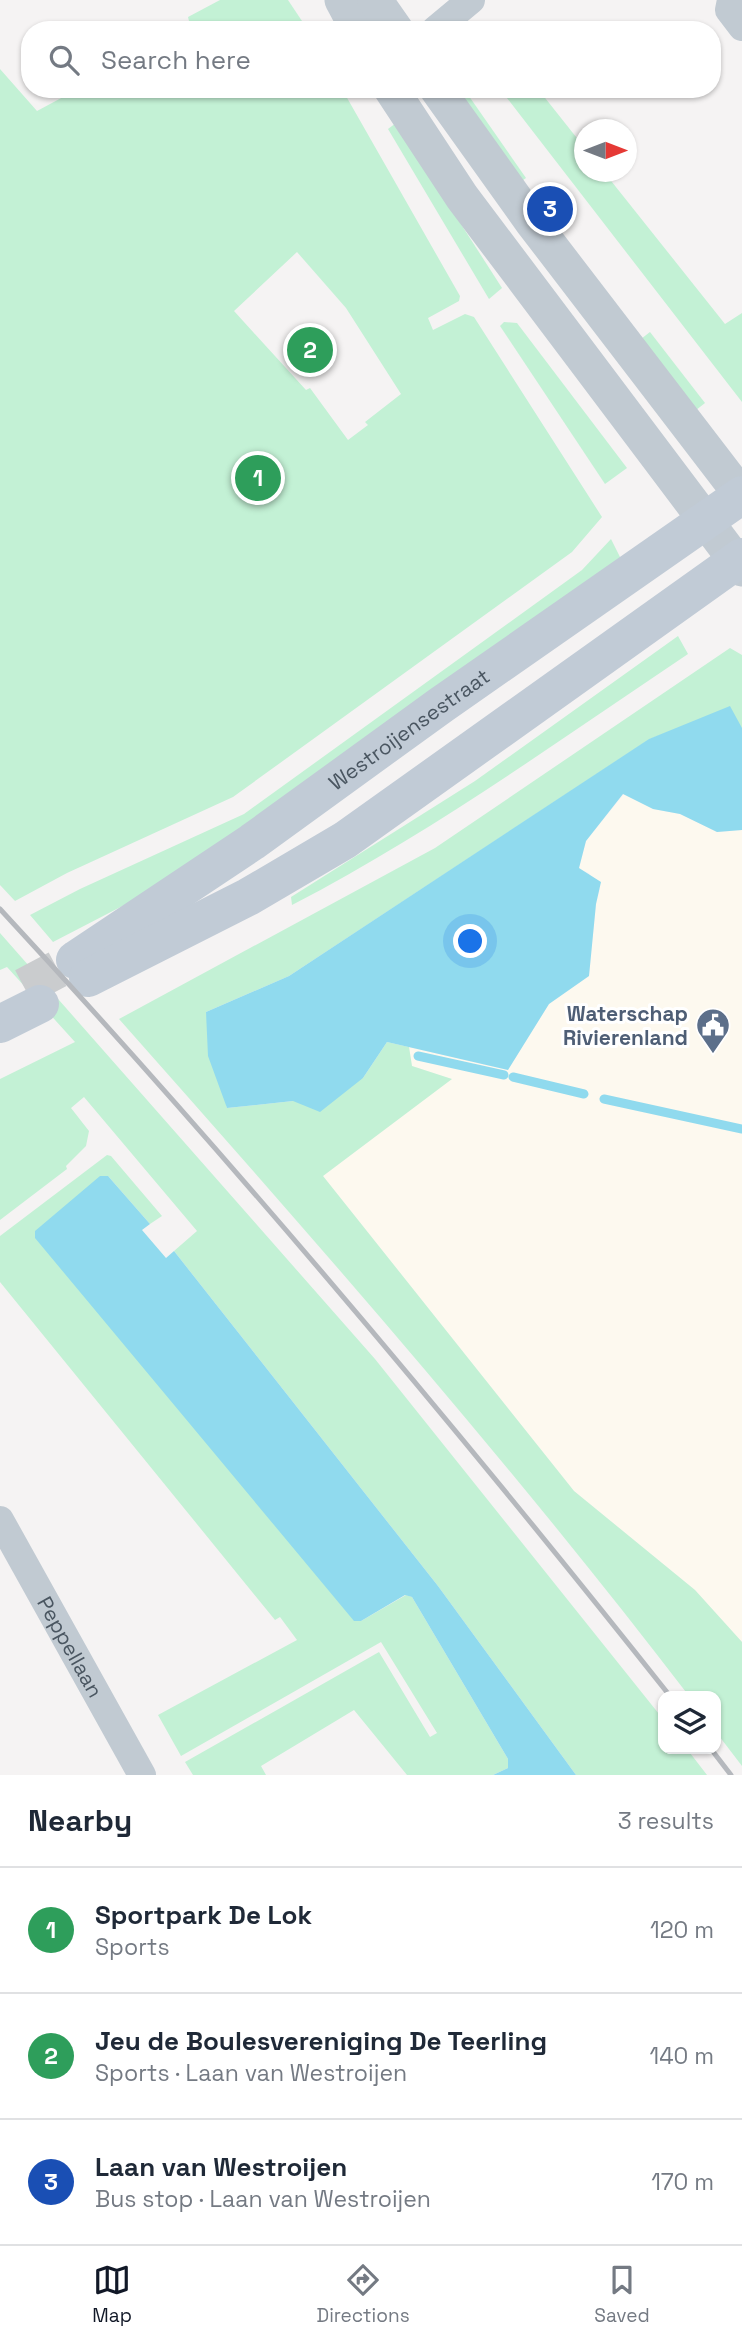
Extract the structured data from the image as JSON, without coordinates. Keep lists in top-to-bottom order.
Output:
{
  "streets": {
    "main road": ["Westroijensestraat"],
    "street": ["Peppellaan"]
  },
  "places": {
    "public building": ["Waterschap Rivierenland"]
  },
  "north": "right",
  "page": {
    "search": "Search here",
    "pins": ["3", "2", "1"],
    "heading": ["Nearby", "3 results"],
    "list": [
      {
        "mark": "1",
        "name": "Sportpark De Lok",
        "note": "Sports",
        "value": "120 m"
      },
      {
        "mark": "2",
        "name": "Jeu de Boulesvereniging De Teerling",
        "note": "Sports · Laan van Westroijen",
        "value": "140 m"
      },
      {
        "mark": "3",
        "name": "Laan van Westroijen",
        "note": "Bus stop · Laan van Westroijen",
        "value": "170 m"
      }
    ],
    "nav": ["Map", "Directions", "Saved"]
  }
}
